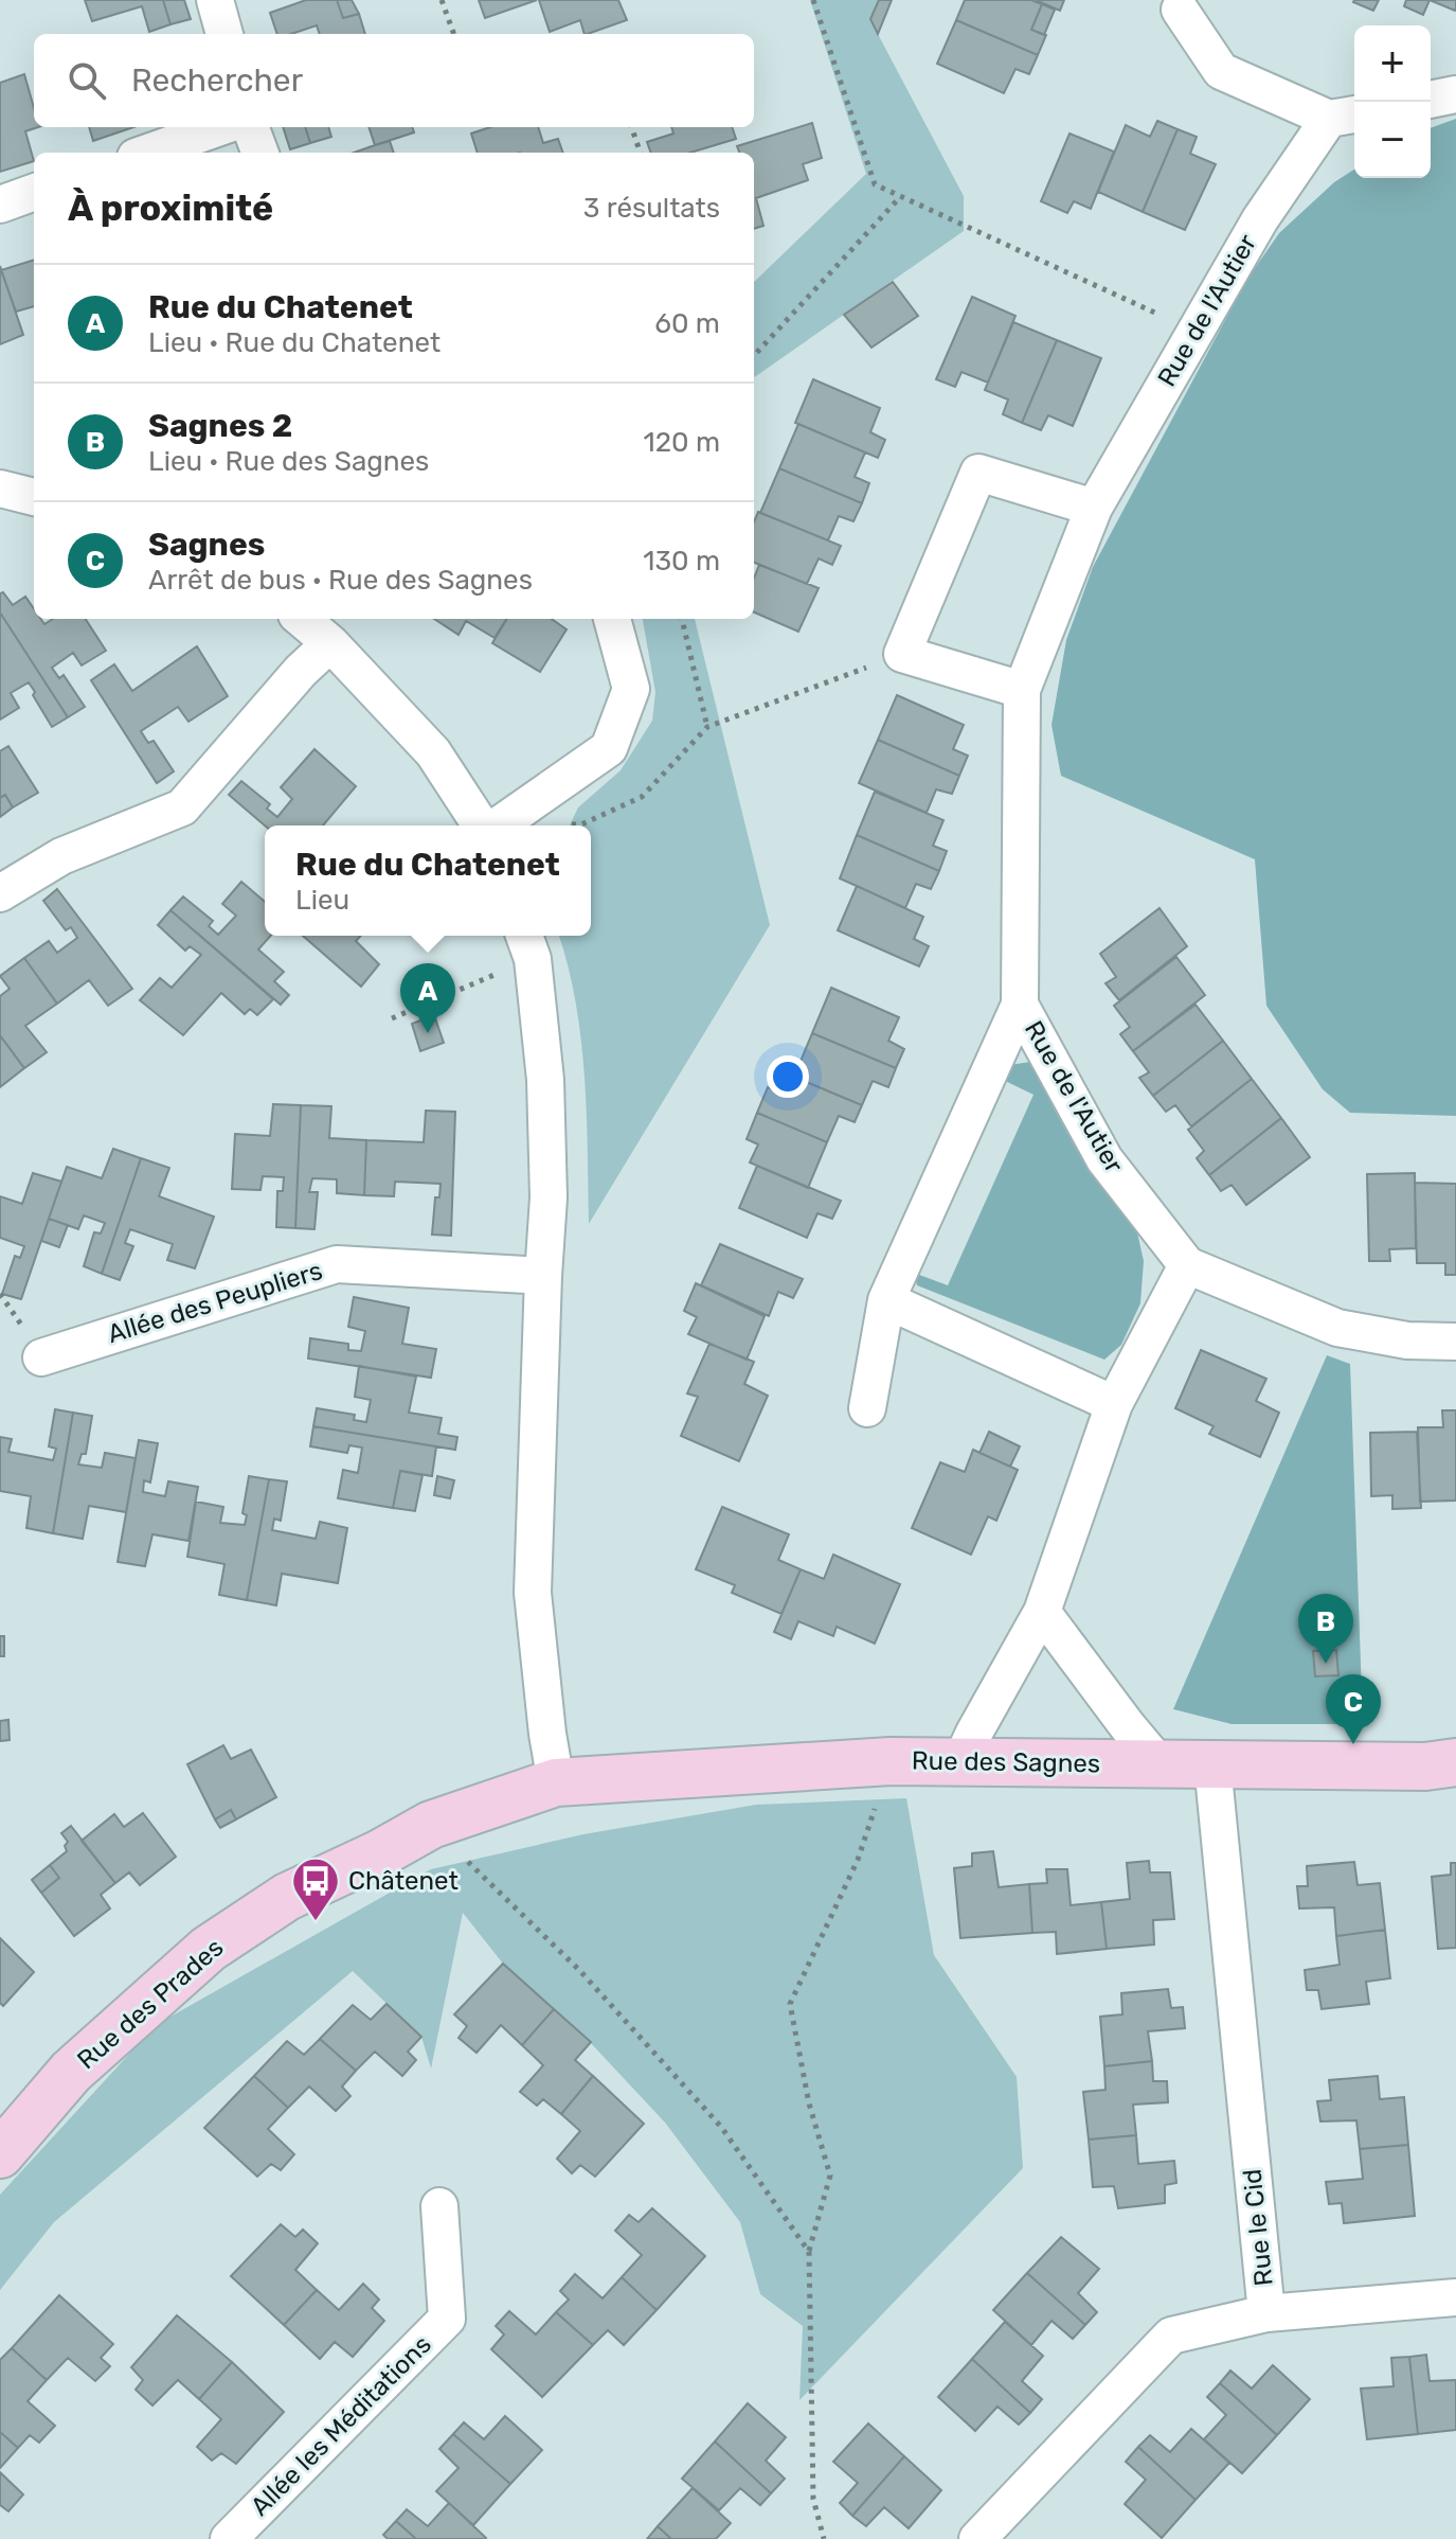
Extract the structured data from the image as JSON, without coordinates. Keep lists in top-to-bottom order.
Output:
{
  "streets": {
    "street": [
      "Rue de l'Autier",
      "Allée des Peupliers",
      "Rue des Sagnes",
      "Rue des Prades",
      "Rue le Cid",
      "Allée les Méditations"
    ]
  },
  "crossings": [
    ["Rue des Sagnes", "Rue des Prades"],
    ["Rue des Sagnes", "Rue le Cid"]
  ],
  "places": {
    "bus stop": ["Châtenet"]
  },
  "page": {
    "map_buttons": ["+", "−"],
    "search": "Rechercher",
    "heading": ["À proximité", "3 résultats"],
    "list": [
      {
        "mark": "A",
        "name": "Rue du Chatenet",
        "note": "Lieu · Rue du Chatenet",
        "value": "60 m"
      },
      {
        "mark": "B",
        "name": "Sagnes 2",
        "note": "Lieu · Rue des Sagnes",
        "value": "120 m"
      },
      {
        "mark": "C",
        "name": "Sagnes",
        "note": "Arrêt de bus · Rue des Sagnes",
        "value": "130 m"
      }
    ],
    "popup": ["Rue du Chatenet", "Lieu"],
    "pins": ["A", "B", "C"]
  }
}
